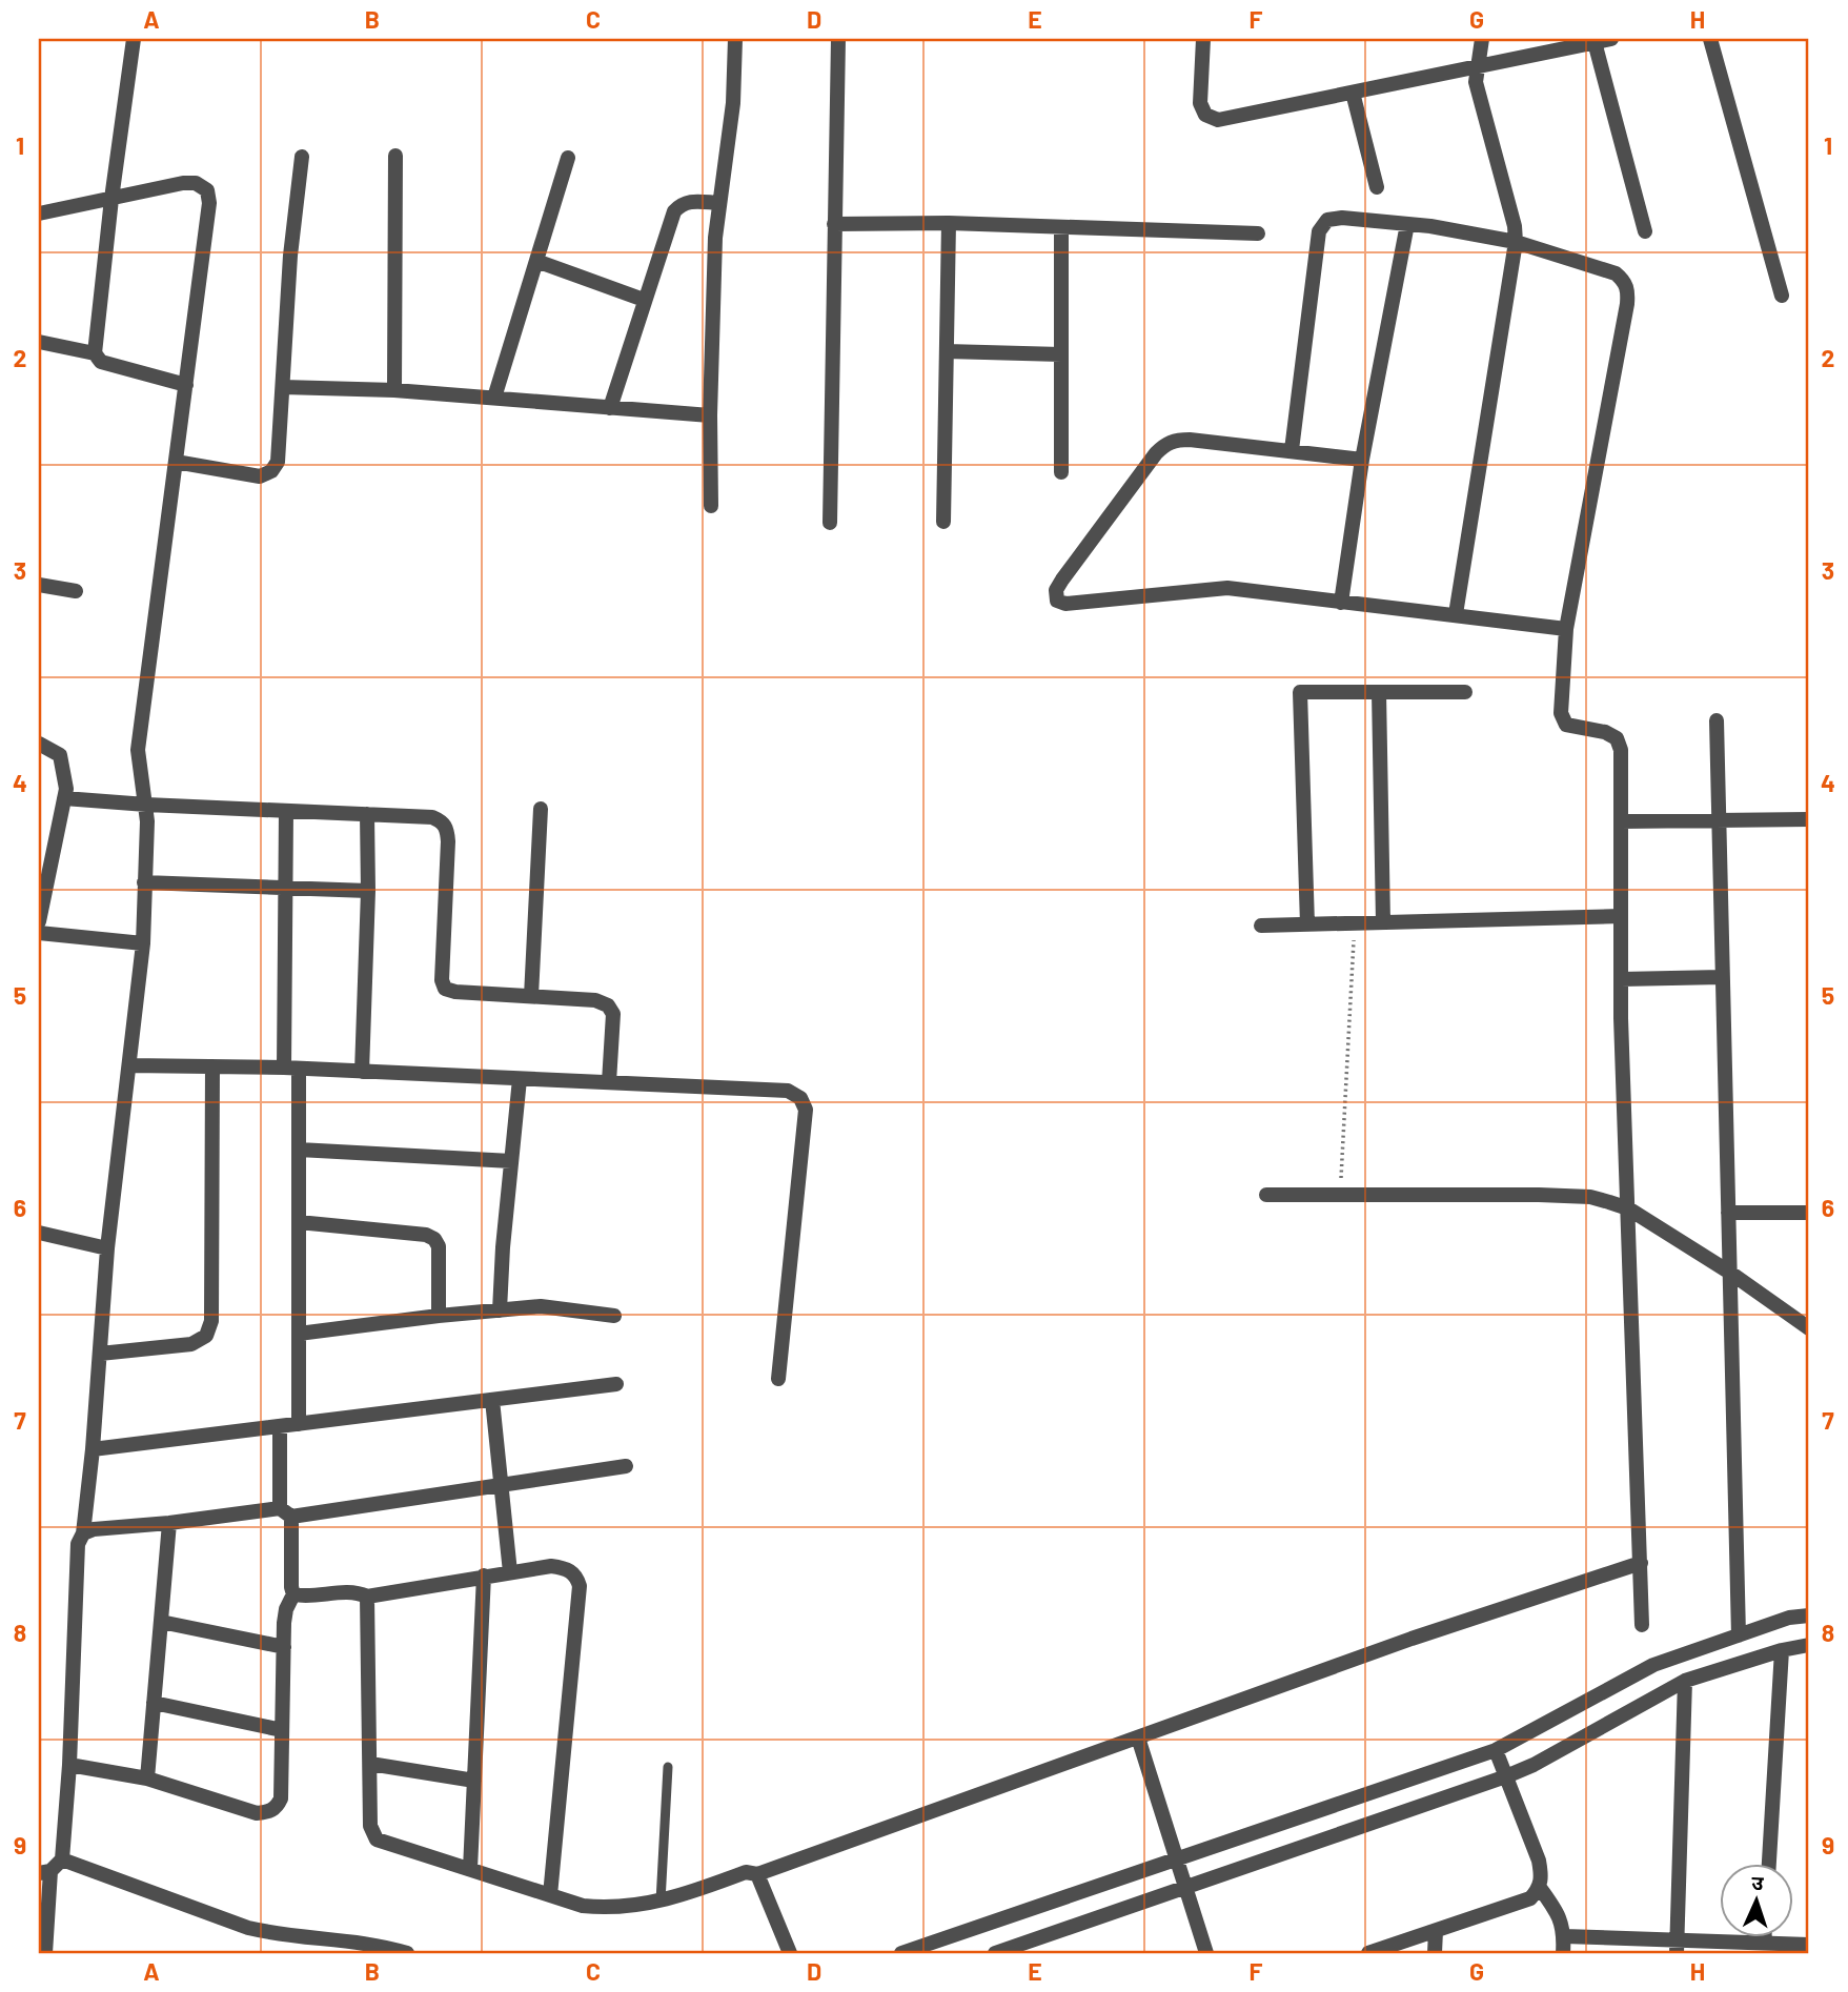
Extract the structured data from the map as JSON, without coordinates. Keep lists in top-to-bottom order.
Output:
{
  "north": "top",
  "grid": {
    "columns": [
      "A",
      "B",
      "C",
      "D",
      "E",
      "F",
      "G",
      "H"
    ],
    "rows": [
      "1",
      "2",
      "3",
      "4",
      "5",
      "6",
      "7",
      "8",
      "9"
    ]
  }
}
